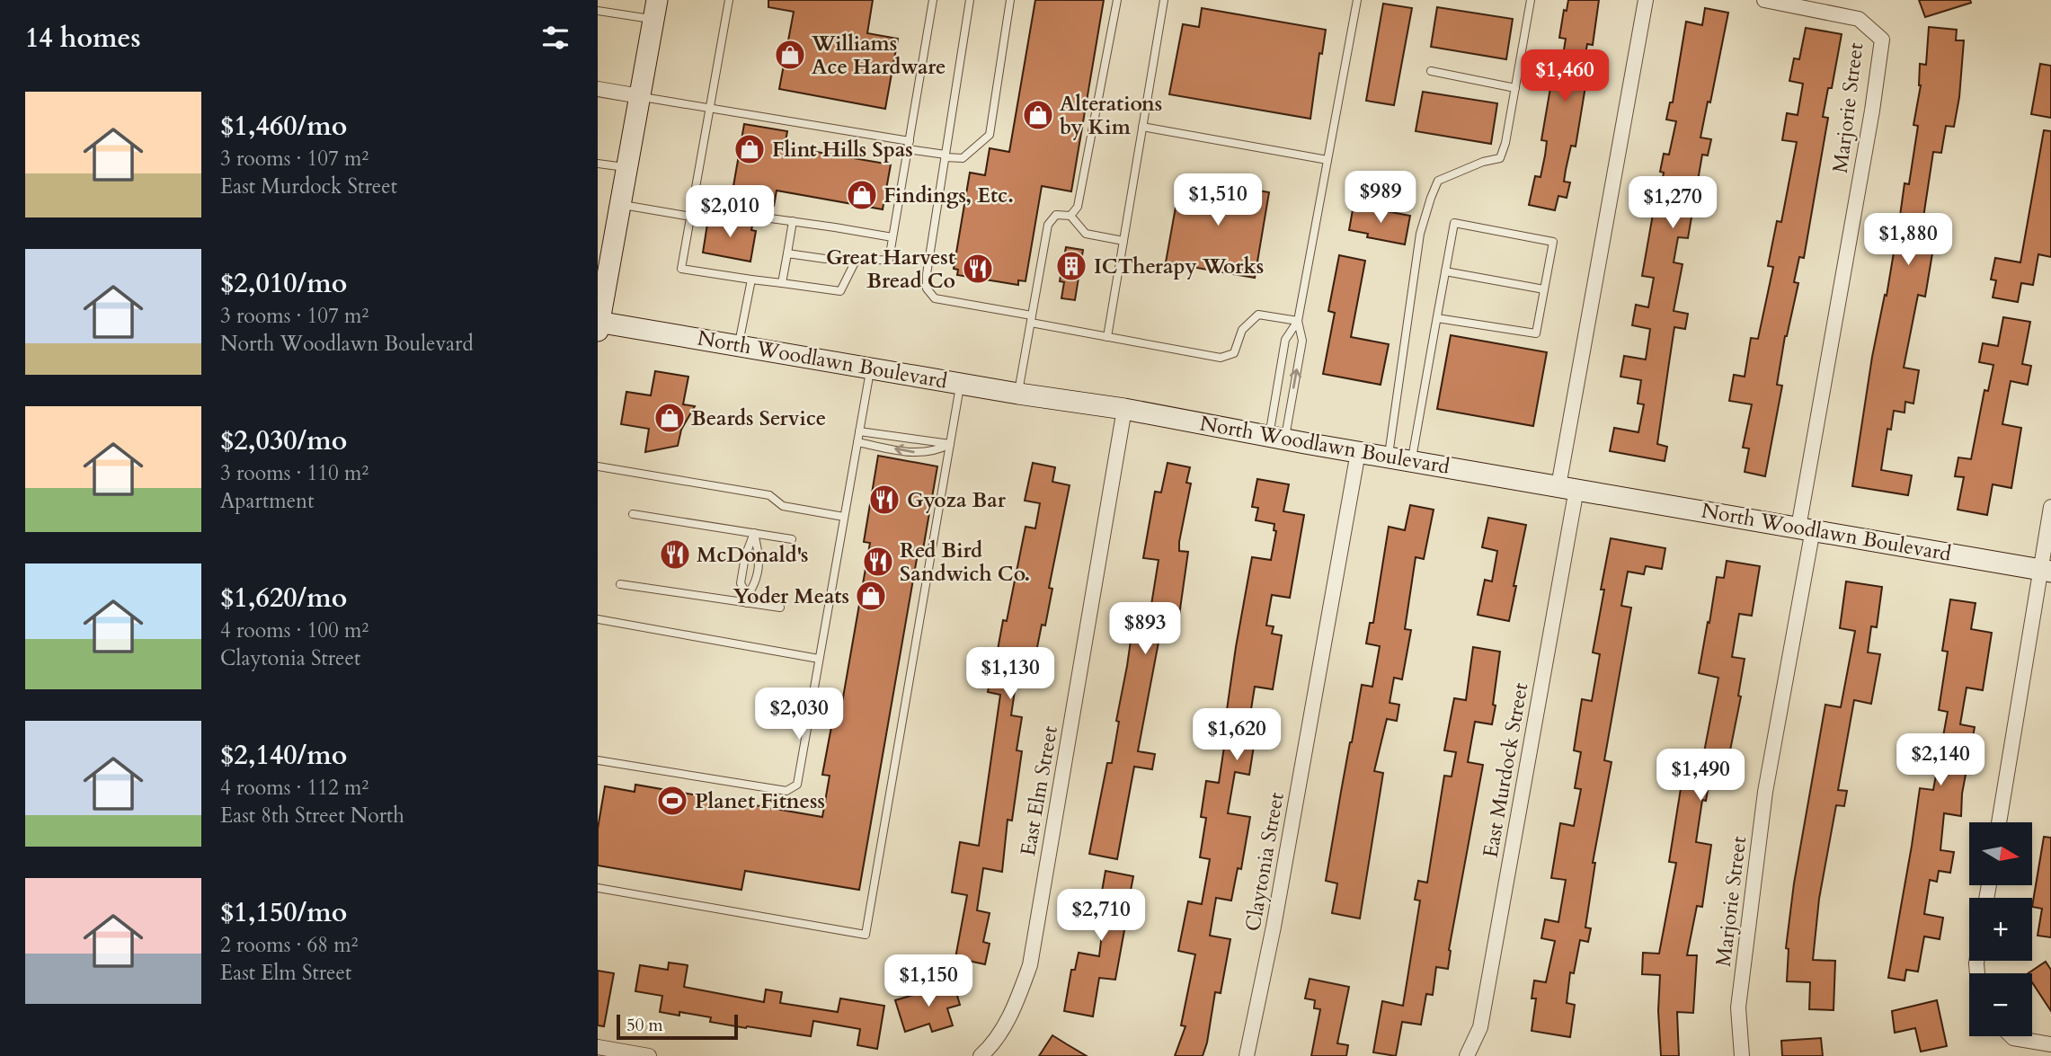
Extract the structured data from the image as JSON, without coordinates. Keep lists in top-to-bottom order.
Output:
{
  "streets": {
    "main road": ["North Woodlawn Boulevard"],
    "street": [
      "Marjorie Street",
      "East Murdock Street",
      "East Elm Street",
      "Claytonia Street"
    ]
  },
  "crossings": [
    ["Marjorie Street", "North Woodlawn Boulevard"],
    ["North Woodlawn Boulevard", "East Murdock Street"],
    ["North Woodlawn Boulevard", "East Elm Street"],
    ["North Woodlawn Boulevard", "Claytonia Street"]
  ],
  "places": {
    "shop": [
      "Williams Ace Hardware",
      "Alterations by Kim",
      "Flint Hills Spas",
      "Findings, Etc.",
      "Beards Service",
      "Yoder Meats"
    ],
    "building": ["ICTherapy Works"],
    "restaurant": [
      "Great Harvest Bread Co",
      "Gyoza Bar",
      "McDonald's",
      "Red Bird Sandwich Co."
    ],
    "sports": ["Planet Fitness"]
  },
  "scale_bar": "50 m",
  "north": "right",
  "page": {
    "heading": "14 homes",
    "price": [
      "$1,460",
      "$989",
      "$1,510",
      "$1,270",
      "$2,010",
      "$1,880",
      "$893",
      "$1,130",
      "$2,030",
      "$1,620",
      "$2,140",
      "$1,490",
      "$2,710",
      "$1,150"
    ],
    "list": [
      {
        "name": "$1,460/mo",
        "note": "3 rooms · 107 m² · East Murdock Street"
      },
      {
        "name": "$2,010/mo",
        "note": "3 rooms · 107 m² · North Woodlawn Boulevard"
      },
      {
        "name": "$2,030/mo",
        "note": "3 rooms · 110 m² · Apartment"
      },
      {
        "name": "$1,620/mo",
        "note": "4 rooms · 100 m² · Claytonia Street"
      },
      {
        "name": "$2,140/mo",
        "note": "4 rooms · 112 m² · East 8th Street North"
      },
      {
        "name": "$1,150/mo",
        "note": "2 rooms · 68 m² · East Elm Street"
      }
    ],
    "map_buttons": ["+", "−"],
    "scale": "50 m"
  }
}
